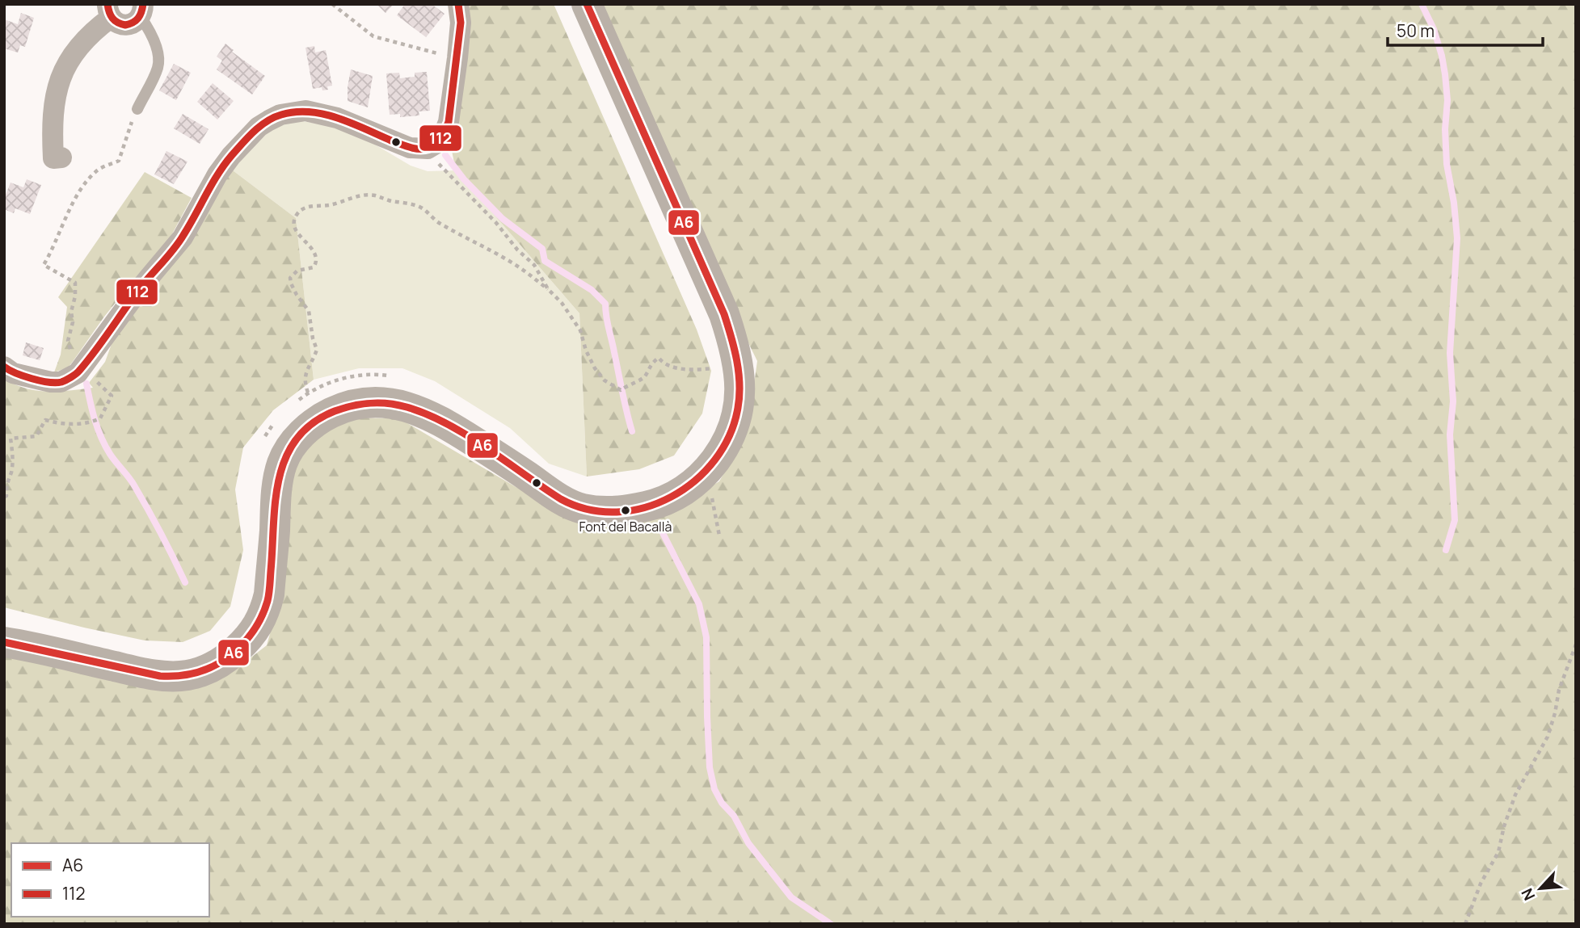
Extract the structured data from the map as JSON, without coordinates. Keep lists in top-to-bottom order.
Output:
{
  "places": ["Font del Bacallà"],
  "lines": ["transit line A6", "transit line 112"],
  "legend": ["A6", "112"],
  "scale_bar": "50 m",
  "north": "bottom left"
}
